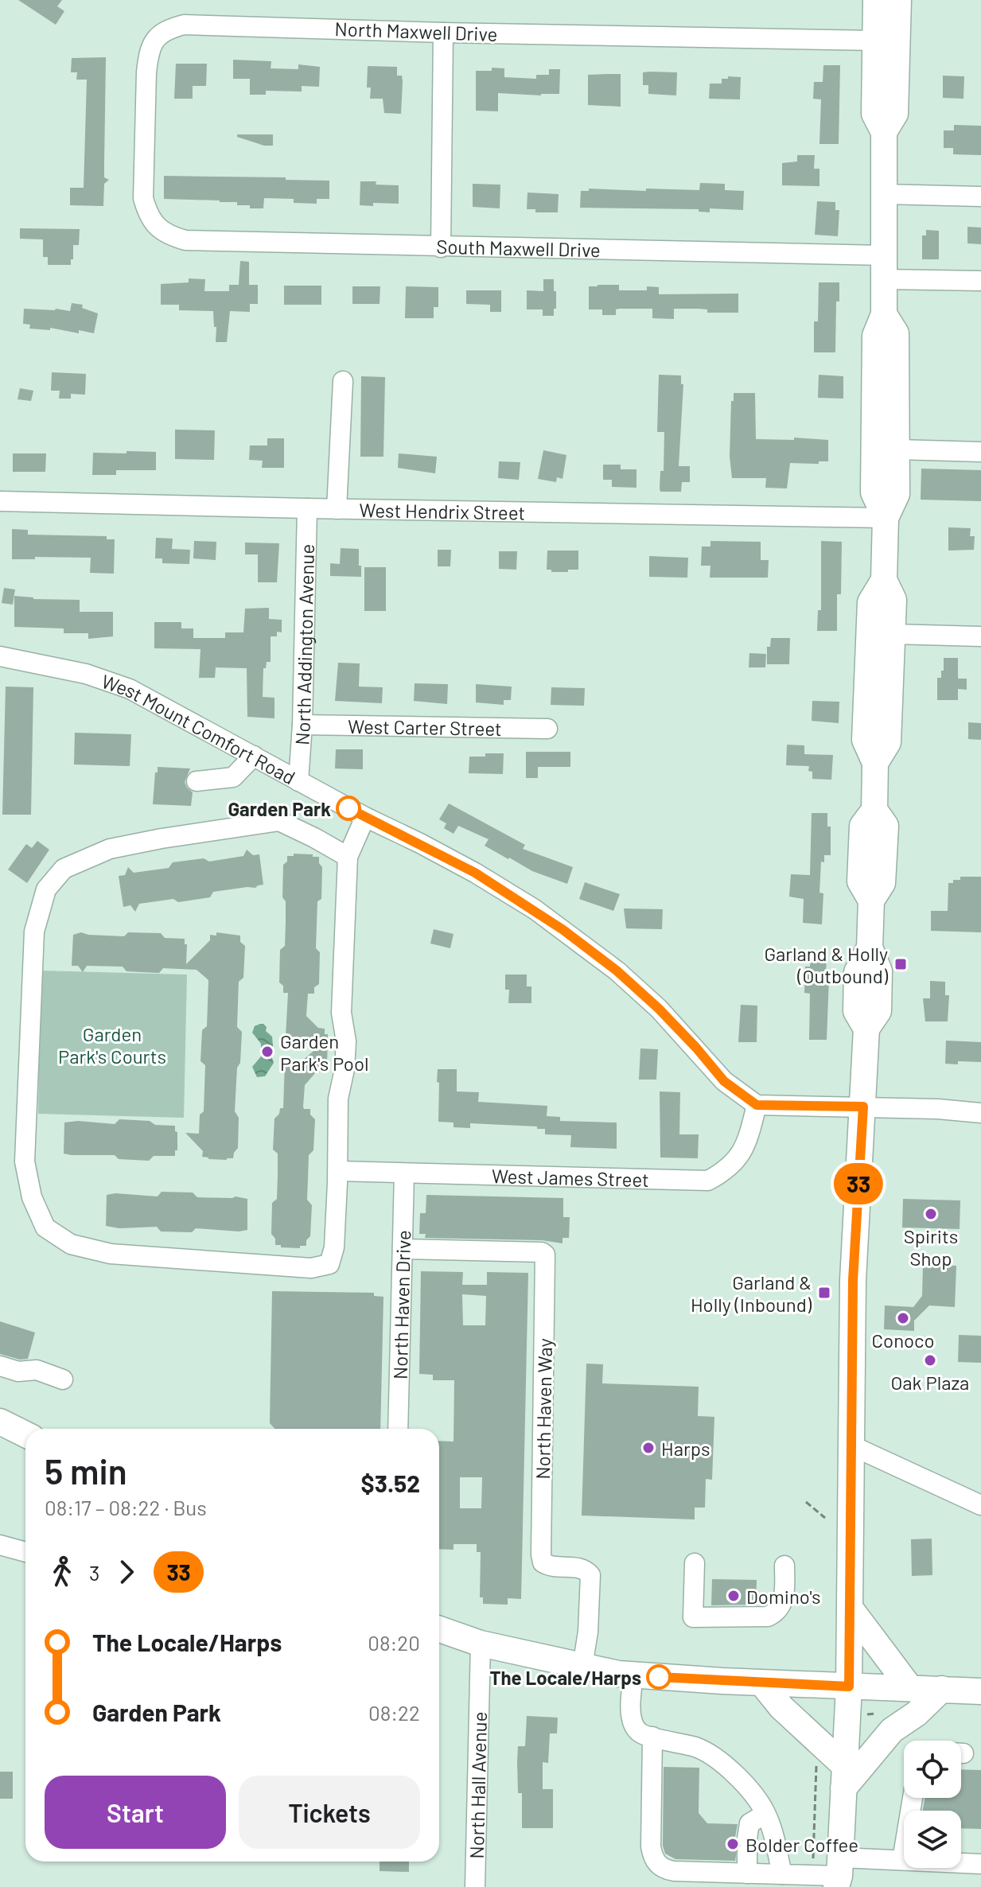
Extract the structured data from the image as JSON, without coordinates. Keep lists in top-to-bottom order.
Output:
{
  "streets": {
    "street": [
      "North Maxwell Drive",
      "South Maxwell Drive",
      "West Hendrix Street",
      "North Addington Avenue",
      "West Carter Street",
      "West Mount Comfort Road",
      "West James Street",
      "North Haven Drive",
      "North Haven Way",
      "North Hall Avenue"
    ]
  },
  "crossings": [
    ["North Maxwell Drive", "South Maxwell Drive"],
    ["West Hendrix Street", "North Addington Avenue"],
    ["North Addington Avenue", "West Carter Street"],
    ["North Addington Avenue", "West Mount Comfort Road"],
    ["West Mount Comfort Road", "West James Street"],
    ["West James Street", "North Haven Drive"],
    ["North Haven Drive", "North Haven Way"]
  ],
  "parks": ["Garden Park's Courts"],
  "places": {
    "other": [
      "Garden Park",
      "Garden Park's Pool",
      "Spirits Shop",
      "Conoco",
      "Oak Plaza",
      "Harps",
      "Domino's",
      "The Locale/Harps",
      "Bolder Coffee"
    ],
    "transit": ["Garland & Holly (Outbound)", "Garland & Holly (Inbound)"]
  },
  "lines": ["bus line 33"],
  "page": {
    "on_map": "33",
    "heading": ["5 min", "08:17 – 08:22 · Bus", "$3.52"],
    "legs": ["3", "33"],
    "list": [
      {
        "name": "The Locale/Harps",
        "value": "08:20"
      },
      {
        "name": "Garden Park",
        "value": "08:22"
      }
    ],
    "buttons": ["Start", "Tickets"]
  }
}
